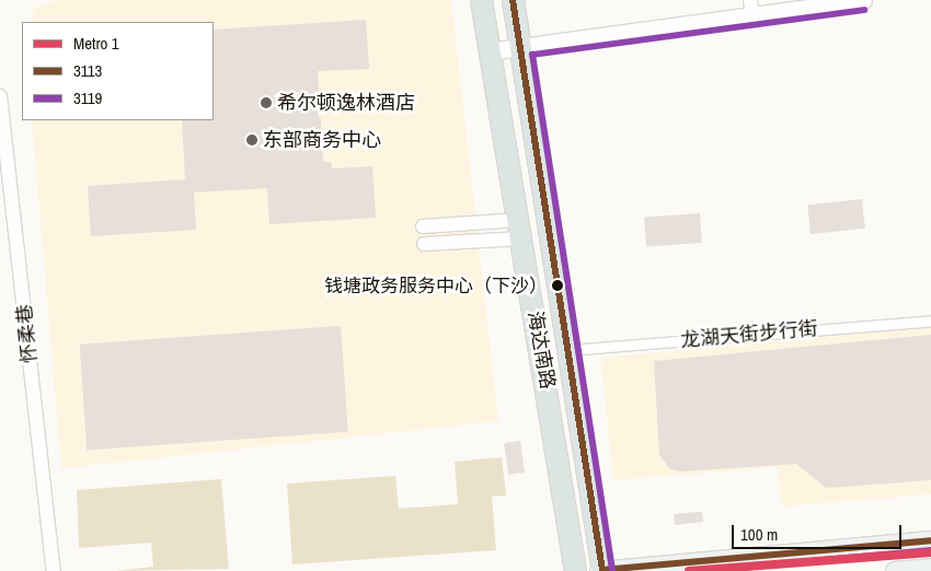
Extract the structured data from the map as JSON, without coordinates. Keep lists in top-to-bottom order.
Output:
{
  "streets": {
    "main road": ["海达南路"],
    "street": ["怀柔巷", "龙湖天街步行街"]
  },
  "crossings": [
    ["龙湖天街步行街", "海达南路"]
  ],
  "places": ["希尔顿逸林酒店", "东部商务中心", "钱塘政务服务中心（下沙）"],
  "lines": ["transit line 3113", "transit line 3119", "metro line 1"],
  "legend": ["Metro 1", "3113", "3119"],
  "scale_bar": "100 m"
}
